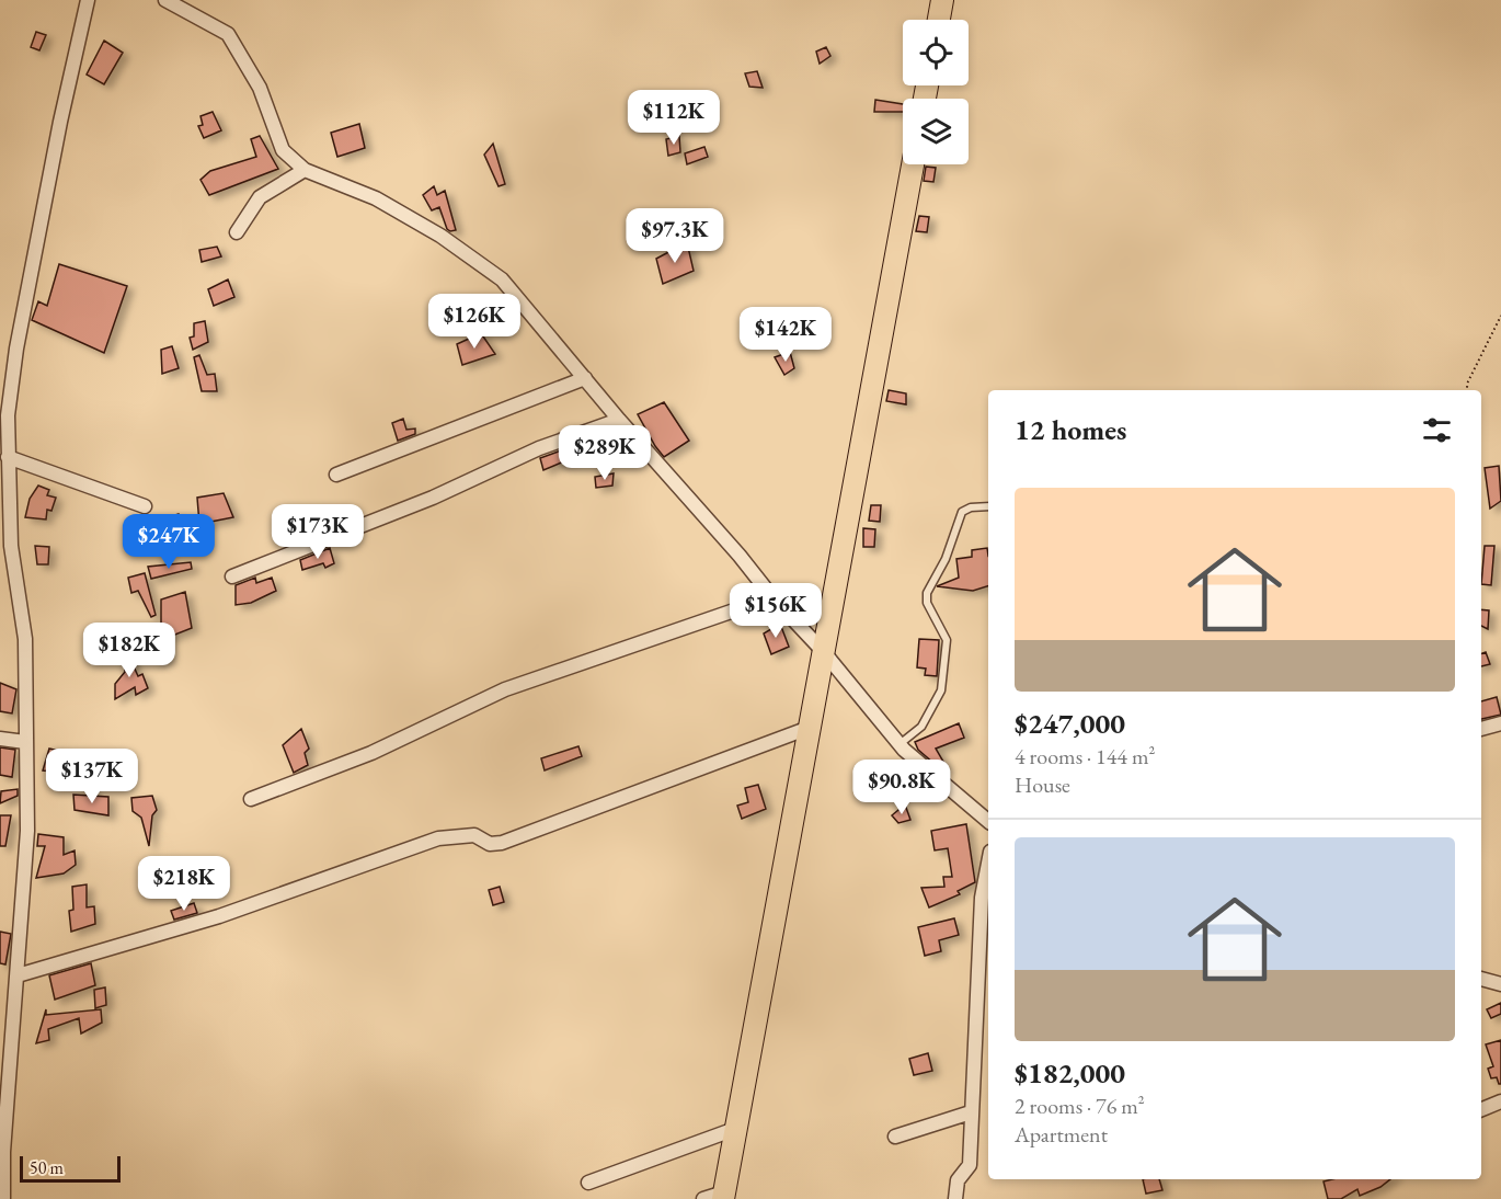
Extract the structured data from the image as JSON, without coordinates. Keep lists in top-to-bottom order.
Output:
{
  "scale_bar": "50 m",
  "page": {
    "price": [
      "$112K",
      "$97.3K",
      "$126K",
      "$142K",
      "$289K",
      "$173K",
      "$247K",
      "$156K",
      "$182K",
      "$137K",
      "$90.8K",
      "$218K"
    ],
    "heading": "12 homes",
    "list": [
      {
        "name": "$247,000",
        "note": "4 rooms · 144 m² · House"
      },
      {
        "name": "$182,000",
        "note": "2 rooms · 76 m² · Apartment"
      }
    ],
    "scale": "50 m"
  }
}
